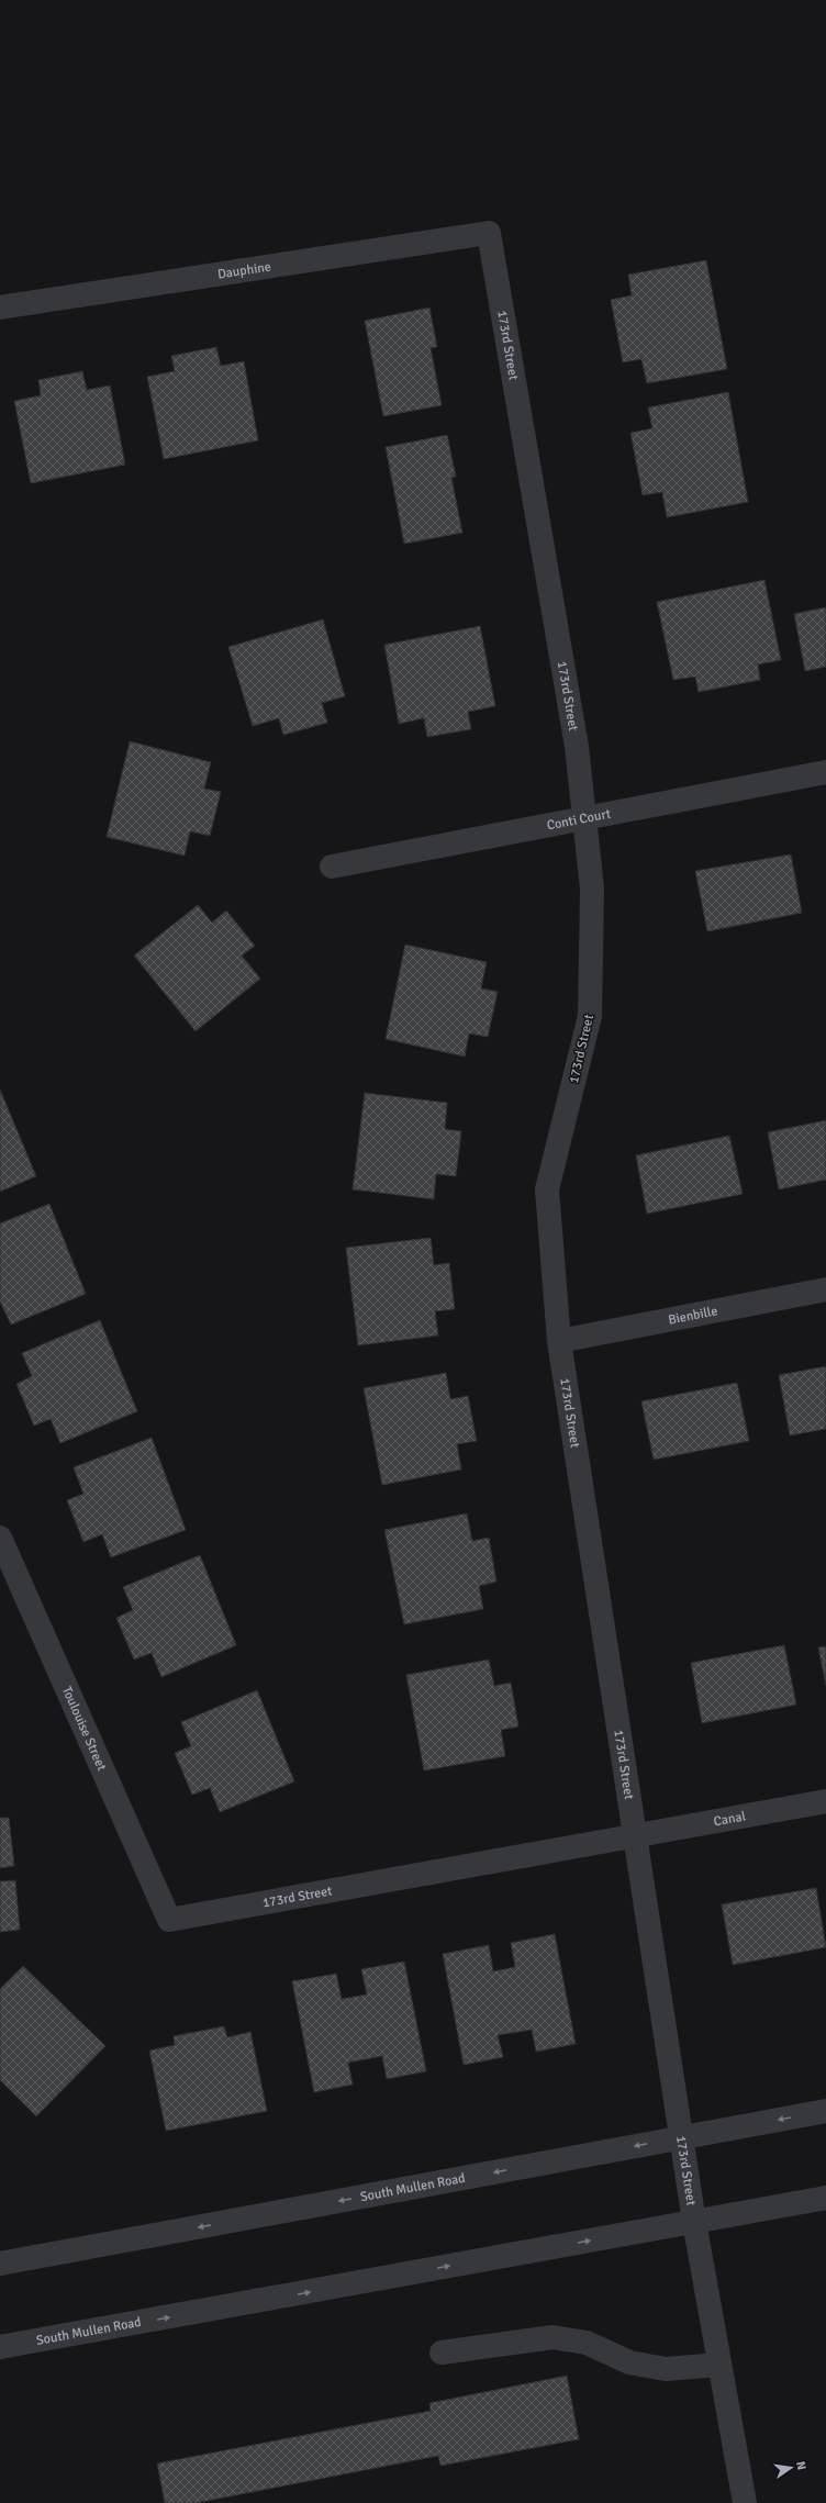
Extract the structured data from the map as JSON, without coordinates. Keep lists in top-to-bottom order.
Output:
{
  "streets": {
    "street": [
      "Dauphine",
      "173rd Street",
      "Conti Court",
      "Bienbille",
      "Toulouise Street",
      "Canal",
      "South Mullen Road"
    ]
  },
  "crossings": [
    ["Dauphine", "173rd Street"],
    ["173rd Street", "Conti Court"],
    ["173rd Street", "Bienbille"],
    ["173rd Street", "Toulouise Street"],
    ["173rd Street", "Canal"],
    ["173rd Street", "South Mullen Road"]
  ],
  "north": "right"
}
